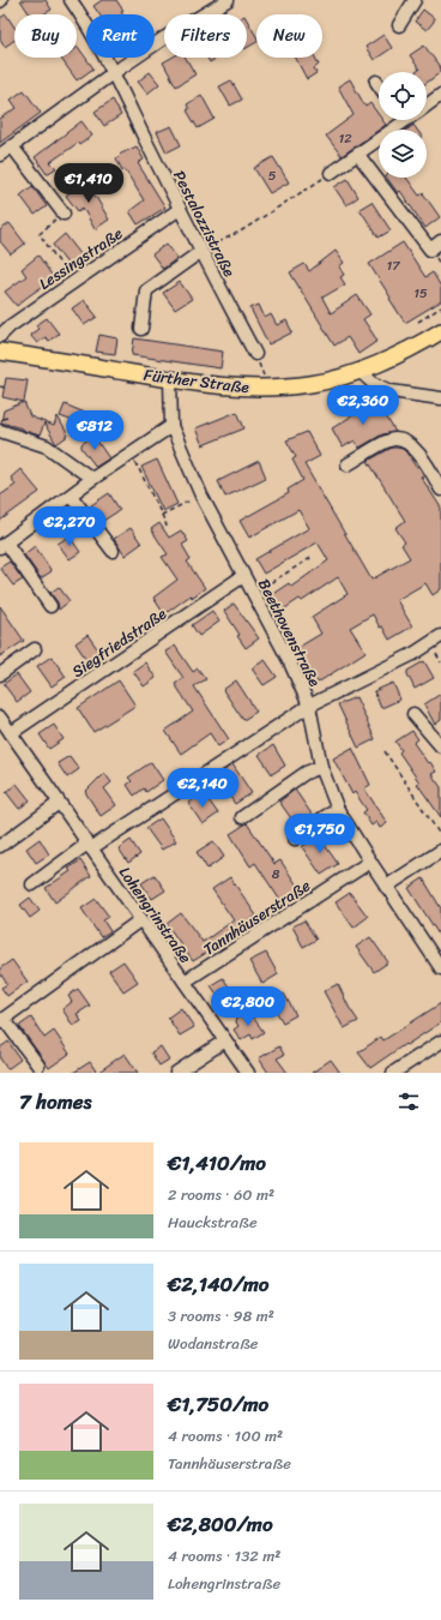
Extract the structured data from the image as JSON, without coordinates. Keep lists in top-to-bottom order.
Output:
{
  "streets": {
    "main road": ["Fürther Straße"],
    "street": [
      "Pestalozzistraße",
      "Lessingstraße",
      "Beethovenstraße",
      "Siegfriedstraße",
      "Lohengrinstraße",
      "Tannhäuserstraße"
    ]
  },
  "crossings": [
    ["Pestalozzistraße", "Lessingstraße"],
    ["Fürther Straße", "Beethovenstraße"],
    ["Beethovenstraße", "Siegfriedstraße"],
    ["Beethovenstraße", "Tannhäuserstraße"],
    ["Siegfriedstraße", "Lohengrinstraße"],
    ["Lohengrinstraße", "Tannhäuserstraße"]
  ],
  "house_numbers": [
    "12",
    "5",
    "17",
    "15",
    "8"
  ],
  "page": {
    "chip": [
      "Buy",
      "Rent",
      "Filters",
      "New"
    ],
    "price": [
      "€1,410",
      "€2,360",
      "€812",
      "€2,270",
      "€2,140",
      "€1,750",
      "€2,800"
    ],
    "heading": "7 homes",
    "list": [
      {
        "name": "€1,410/mo",
        "note": "2 rooms · 60 m² · Hauckstraße"
      },
      {
        "name": "€2,140/mo",
        "note": "3 rooms · 98 m² · Wodanstraße"
      },
      {
        "name": "€1,750/mo",
        "note": "4 rooms · 100 m² · Tannhäuserstraße"
      },
      {
        "name": "€2,800/mo",
        "note": "4 rooms · 132 m² · Lohengrinstraße"
      }
    ]
  }
}
